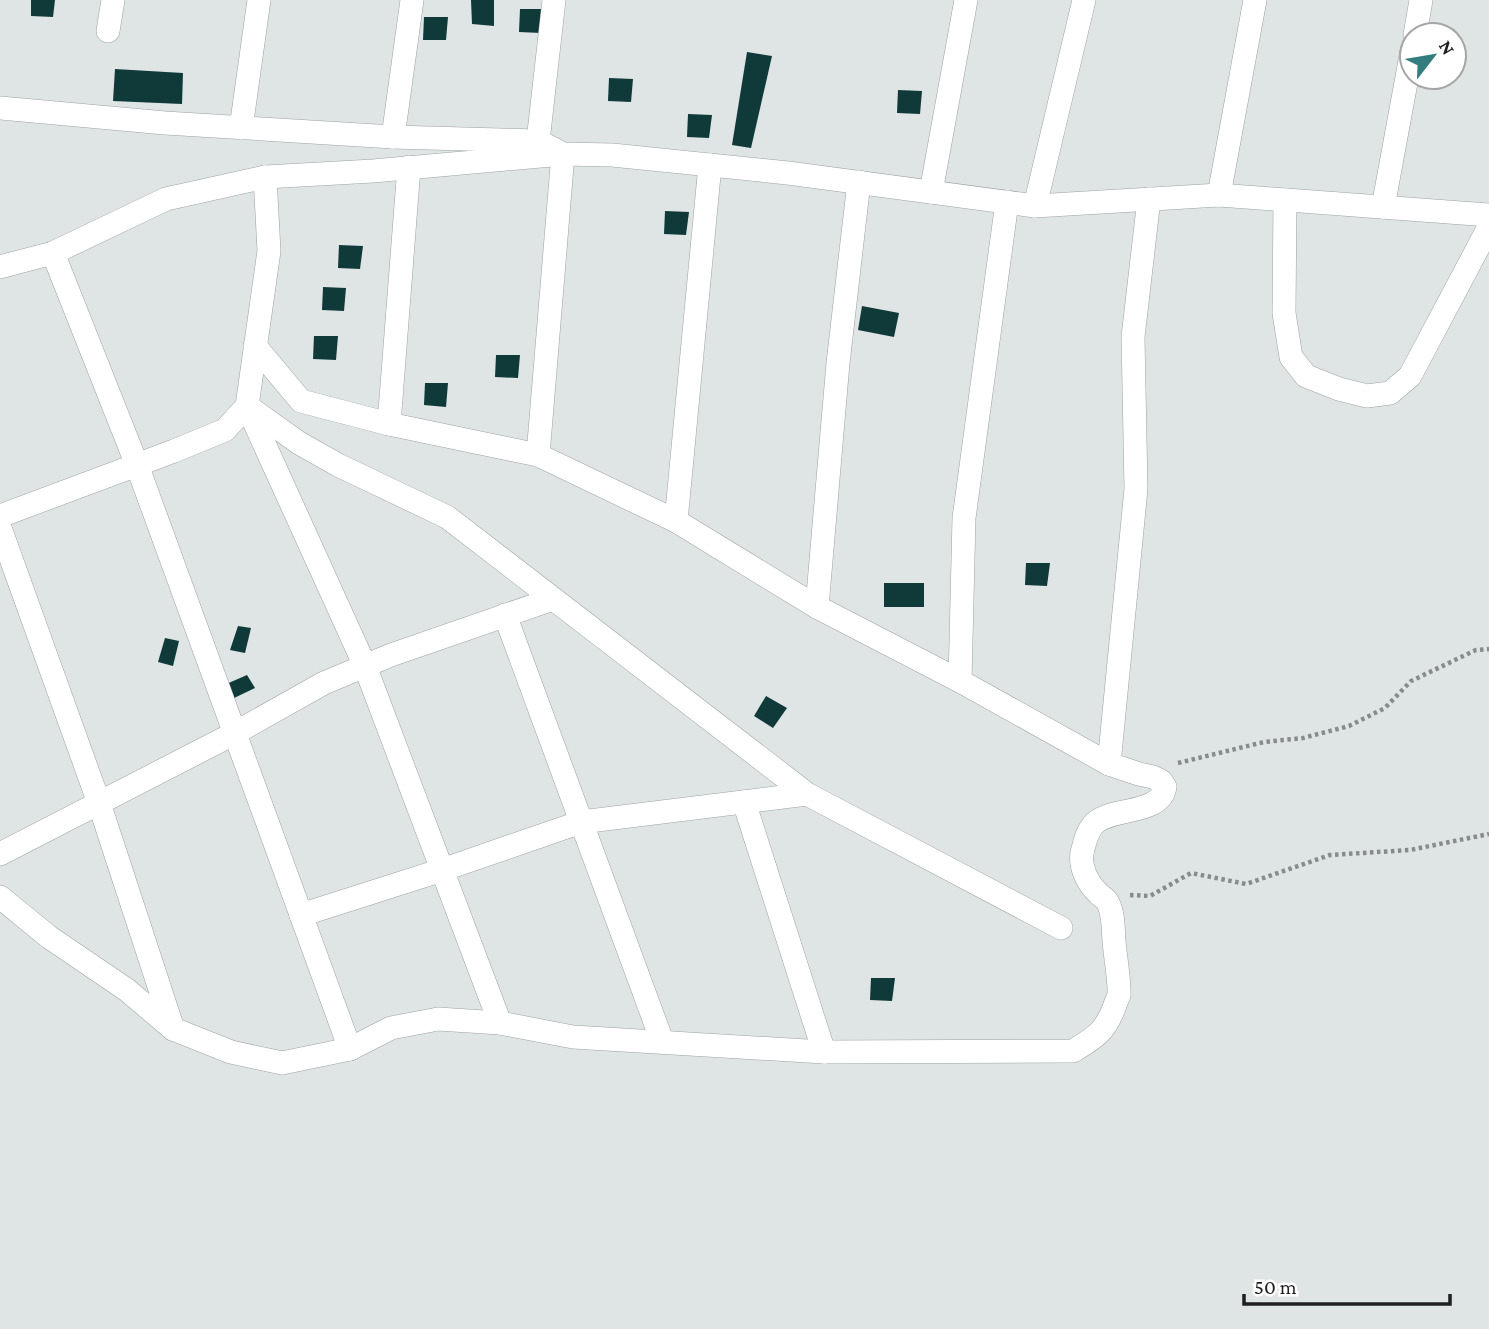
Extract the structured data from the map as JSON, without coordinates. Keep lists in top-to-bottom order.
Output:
{
  "scale_bar": "50 m",
  "north": "top right"
}
